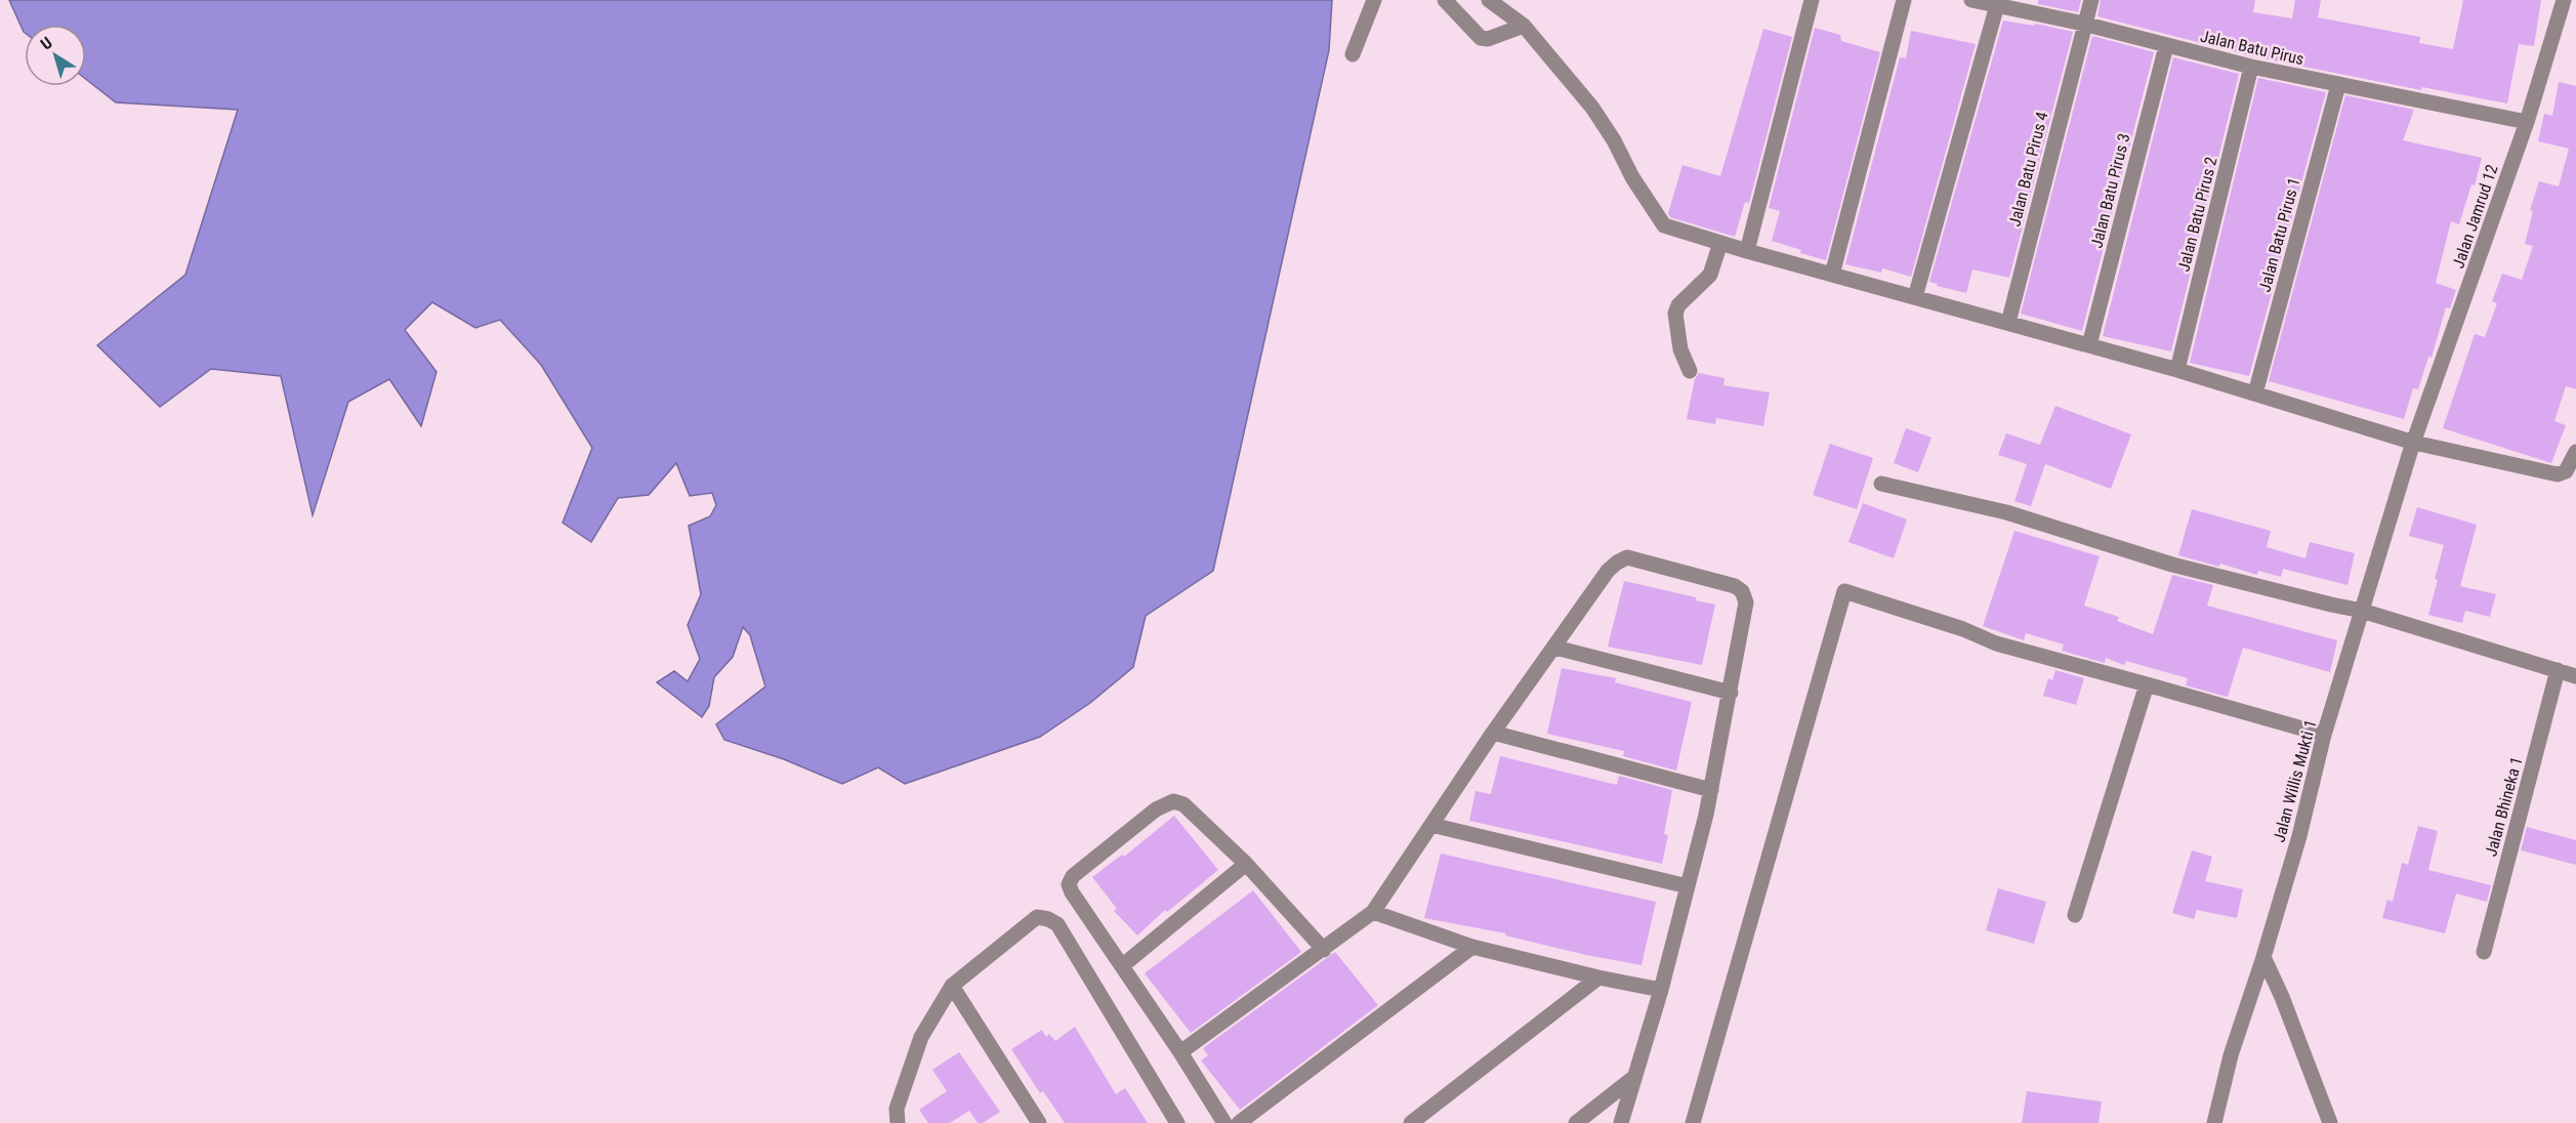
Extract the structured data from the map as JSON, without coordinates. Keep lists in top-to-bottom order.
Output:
{
  "streets": {
    "street": [
      "Jalan Batu Pirus",
      "Jalan Batu Pirus 4",
      "Jalan Batu Pirus 3",
      "Jalan Batu Pirus 2",
      "Jalan Jamrud 12",
      "Jalan Batu Pirus 1",
      "Jalan Willis Mukti 1",
      "Jalan Bhineka 1"
    ]
  },
  "crossings": [
    ["Jalan Batu Pirus", "Jalan Batu Pirus 4"],
    ["Jalan Batu Pirus", "Jalan Batu Pirus 3"],
    ["Jalan Batu Pirus", "Jalan Batu Pirus 2"],
    ["Jalan Batu Pirus", "Jalan Jamrud 12"],
    ["Jalan Batu Pirus", "Jalan Batu Pirus 1"],
    ["Jalan Jamrud 12", "Jalan Willis Mukti 1"]
  ],
  "north": "top left"
}
